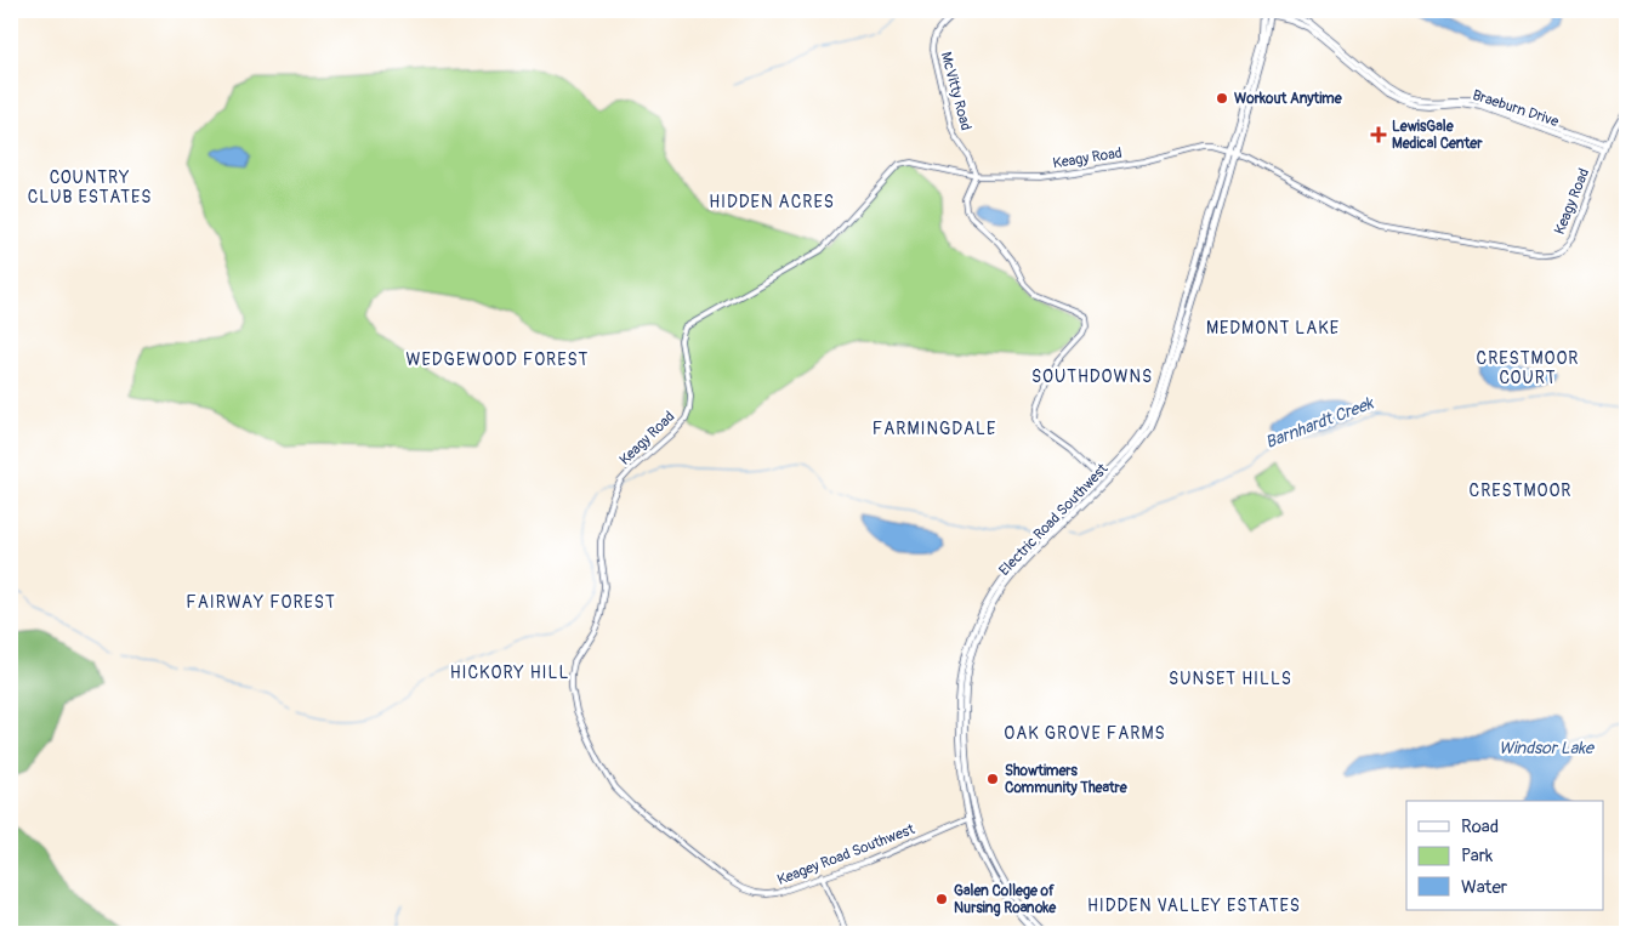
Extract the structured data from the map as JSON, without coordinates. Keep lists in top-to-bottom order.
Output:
{
  "streets": {
    "main road": ["Electric Road Southwest"],
    "street": [
      "McVitty Road",
      "Braeburn Drive",
      "Keagy Road",
      "Keagey Road Southwest"
    ]
  },
  "crossings": [
    ["McVitty Road", "Keagy Road"],
    ["Braeburn Drive", "Keagy Road"],
    ["Braeburn Drive", "Electric Road Southwest"],
    ["Keagy Road", "Electric Road Southwest"],
    ["Keagy Road", "Keagey Road Southwest"],
    ["Electric Road Southwest", "Keagey Road Southwest"]
  ],
  "districts": [
    "COUNTRY CLUB ESTATES",
    "HIDDEN ACRES",
    "MEDMONT LAKE",
    "CRESTMOOR COURT",
    "WEDGEWOOD FOREST",
    "SOUTHDOWNS",
    "FARMINGDALE",
    "CRESTMOOR",
    "FAIRWAY FOREST",
    "HICKORY HILL",
    "SUNSET HILLS",
    "OAK GROVE FARMS",
    "HIDDEN VALLEY ESTATES"
  ],
  "water": ["Barnhardt Creek", "Windsor Lake"],
  "places": {
    "other": ["Workout Anytime", "Showtimers Community Theatre", "Galen College of Nursing Roanoke"],
    "health": ["LewisGale Medical Center"]
  },
  "legend": ["Road", "Park", "Water"]
}
